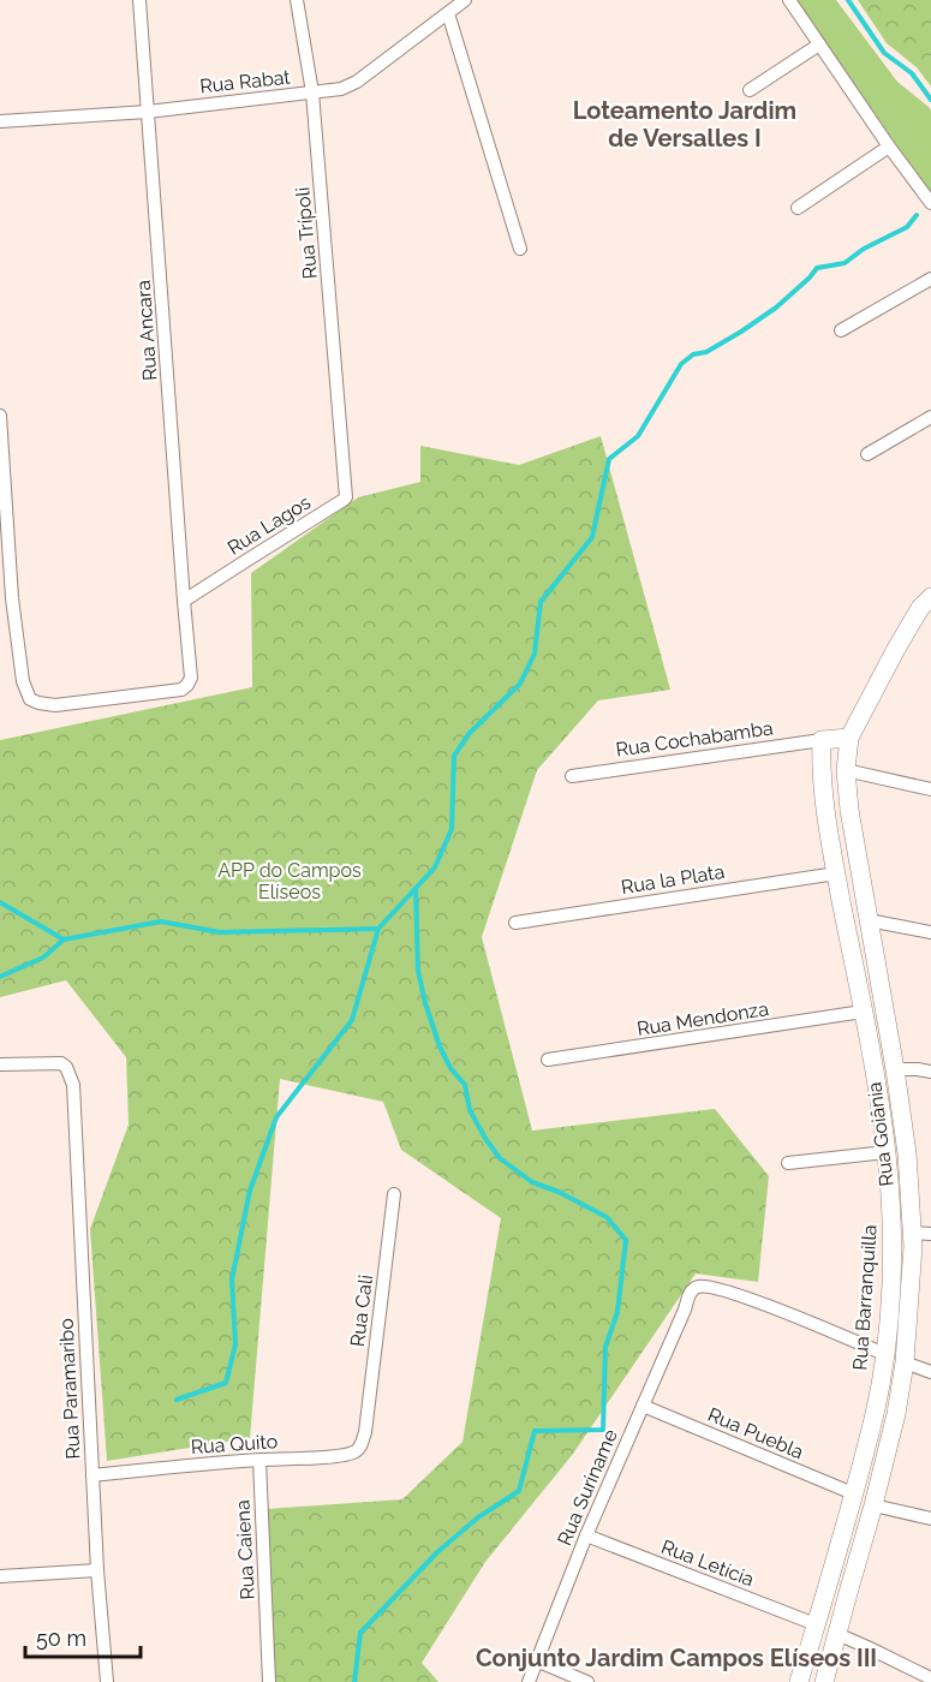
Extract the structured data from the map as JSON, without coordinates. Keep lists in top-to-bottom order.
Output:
{
  "streets": {
    "street": [
      "Rua Rabat",
      "Rua Trípoli",
      "Rua Ancara",
      "Rua Lagos",
      "Rua Cochabamba",
      "Rua la Plata",
      "Rua Mendonza",
      "Rua Goiânia",
      "Rua Barranquilla",
      "Rua Cali",
      "Rua Paramaribo",
      "Rua Puebla",
      "Rua Quito",
      "Rua Suriname",
      "Rua Caiena",
      "Rua Letícia"
    ]
  },
  "crossings": [
    ["Rua Rabat", "Rua Trípoli"],
    ["Rua Rabat", "Rua Ancara"],
    ["Rua Trípoli", "Rua Lagos"],
    ["Rua Ancara", "Rua Lagos"],
    ["Rua Cochabamba", "Rua Barranquilla"],
    ["Rua la Plata", "Rua Barranquilla"],
    ["Rua Mendonza", "Rua Barranquilla"],
    ["Rua Barranquilla", "Rua Puebla"],
    ["Rua Barranquilla", "Rua Suriname"],
    ["Rua Barranquilla", "Rua Letícia"],
    ["Rua Cali", "Rua Quito"],
    ["Rua Paramaribo", "Rua Quito"],
    ["Rua Puebla", "Rua Suriname"],
    ["Rua Quito", "Rua Caiena"],
    ["Rua Suriname", "Rua Letícia"]
  ],
  "districts": ["Loteamento Jardim de Versalles I", "Conjunto Jardim Campos Elíseos III"],
  "parks": ["APP do Campos Elíseos"],
  "scale_bar": "50 m"
}
